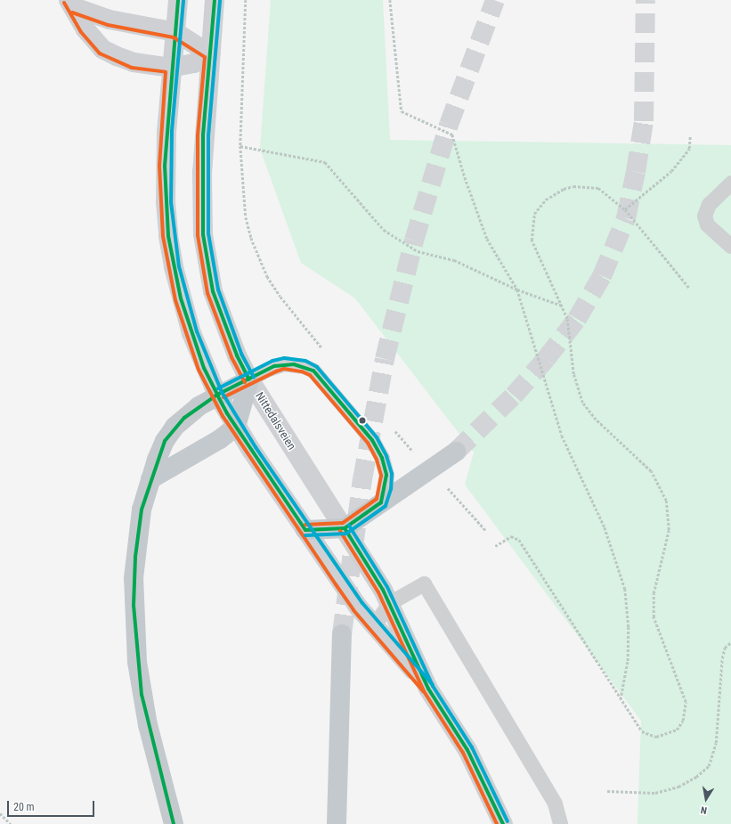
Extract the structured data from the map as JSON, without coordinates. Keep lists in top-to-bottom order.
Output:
{
  "streets": {
    "main road": ["Nittedalsveien"]
  },
  "scale_bar": "20 m",
  "north": "bottom"
}
